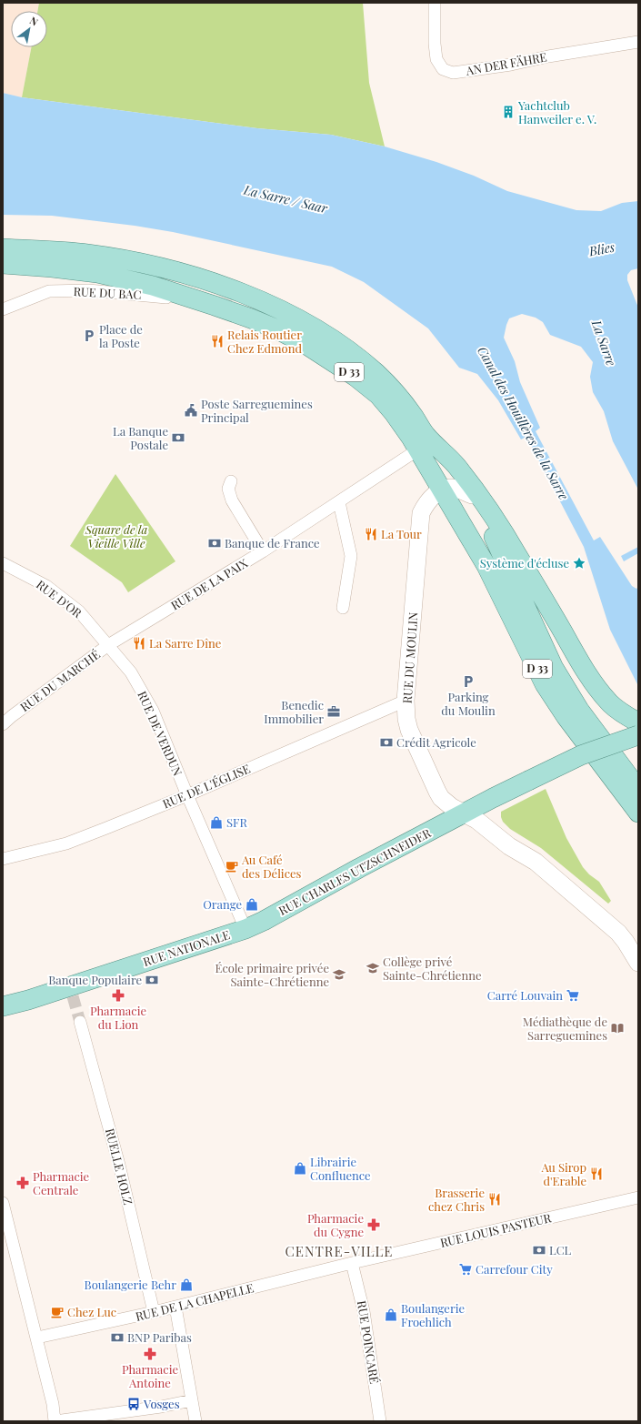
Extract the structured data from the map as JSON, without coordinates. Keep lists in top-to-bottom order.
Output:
{
  "streets": {
    "main road": ["D 33", "RUE CHARLES UTZSCHNEIDER", "RUE NATIONALE"],
    "street": [
      "AN DER FÄHRE",
      "RUE DU BAC",
      "RUE DE LA PAIX",
      "RUE D'OR",
      "RUE DU MOULIN",
      "RUE DU MARCHÉ",
      "RUE DE VERDUN",
      "RUE DE L'ÉGLISE",
      "RUELLE HOLZ",
      "RUE LOUIS PASTEUR",
      "RUE DE LA CHAPELLE",
      "RUE POINCARÉ"
    ]
  },
  "crossings": [
    ["RUE DU BAC", "D 33"],
    ["D 33", "RUE DE LA PAIX"],
    ["D 33", "RUE DU MOULIN"],
    ["RUE DE LA PAIX", "RUE D'OR"],
    ["RUE DE LA PAIX", "RUE DU MARCHÉ"],
    ["RUE DE LA PAIX", "RUE DE VERDUN"],
    ["RUE D'OR", "RUE DU MARCHÉ"],
    ["RUE D'OR", "RUE DE VERDUN"],
    ["RUE DU MOULIN", "RUE DE L'ÉGLISE"],
    ["RUE DU MOULIN", "RUE CHARLES UTZSCHNEIDER"],
    ["RUE DU MARCHÉ", "RUE DE VERDUN"],
    ["RUE DE VERDUN", "RUE DE L'ÉGLISE"],
    ["RUE DE VERDUN", "RUE CHARLES UTZSCHNEIDER"],
    ["RUE DE VERDUN", "RUE NATIONALE"],
    ["RUE CHARLES UTZSCHNEIDER", "RUE NATIONALE"],
    ["RUELLE HOLZ", "RUE DE LA CHAPELLE"],
    ["RUE LOUIS PASTEUR", "RUE DE LA CHAPELLE"],
    ["RUE LOUIS PASTEUR", "RUE POINCARÉ"],
    ["RUE DE LA CHAPELLE", "RUE POINCARÉ"]
  ],
  "districts": ["CENTRE-VILLE"],
  "water": [
    "La Sarre / Saar",
    "Blies",
    "La Sarre",
    "Canal des Houillères de la Sarre"
  ],
  "parks": ["Square de la Vieille Ville"],
  "places": {
    "building": ["Yachtclub Hanweiler e. V."],
    "parking": ["Place de la Poste", "Parking du Moulin"],
    "restaurant": [
      "Relais Routier Chez Edmond",
      "La Tour",
      "La Sarre Dîne",
      "Au Sirop d'Erable",
      "Brasserie chez Chris"
    ],
    "public building": ["Poste Sarreguemines Principal"],
    "bank": [
      "La Banque Postale",
      "Banque de France",
      "Crédit Agricole",
      "Banque Populaire",
      "LCL",
      "BNP Paribas"
    ],
    "place": ["Système d'écluse"],
    "office": ["Benedic Immobilier"],
    "shop": [
      "SFR",
      "Orange",
      "Librairie Confluence",
      "Boulangerie Behr",
      "Boulangerie Froehlich"
    ],
    "cafe": ["Au Café des Délices", "Chez Luc"],
    "school or university": ["Collège privé Sainte-Chrétienne", "École primaire privée Sainte-Chrétienne"],
    "pharmacy": [
      "Pharmacie du Lion",
      "Pharmacie Centrale",
      "Pharmacie du Cygne",
      "Pharmacie Antoine"
    ],
    "supermarket": ["Carré Louvain", "Carrefour City"],
    "library": ["Médiathèque de Sarreguemines"],
    "bus stop": ["Vosges"]
  },
  "north": "top right"
}
